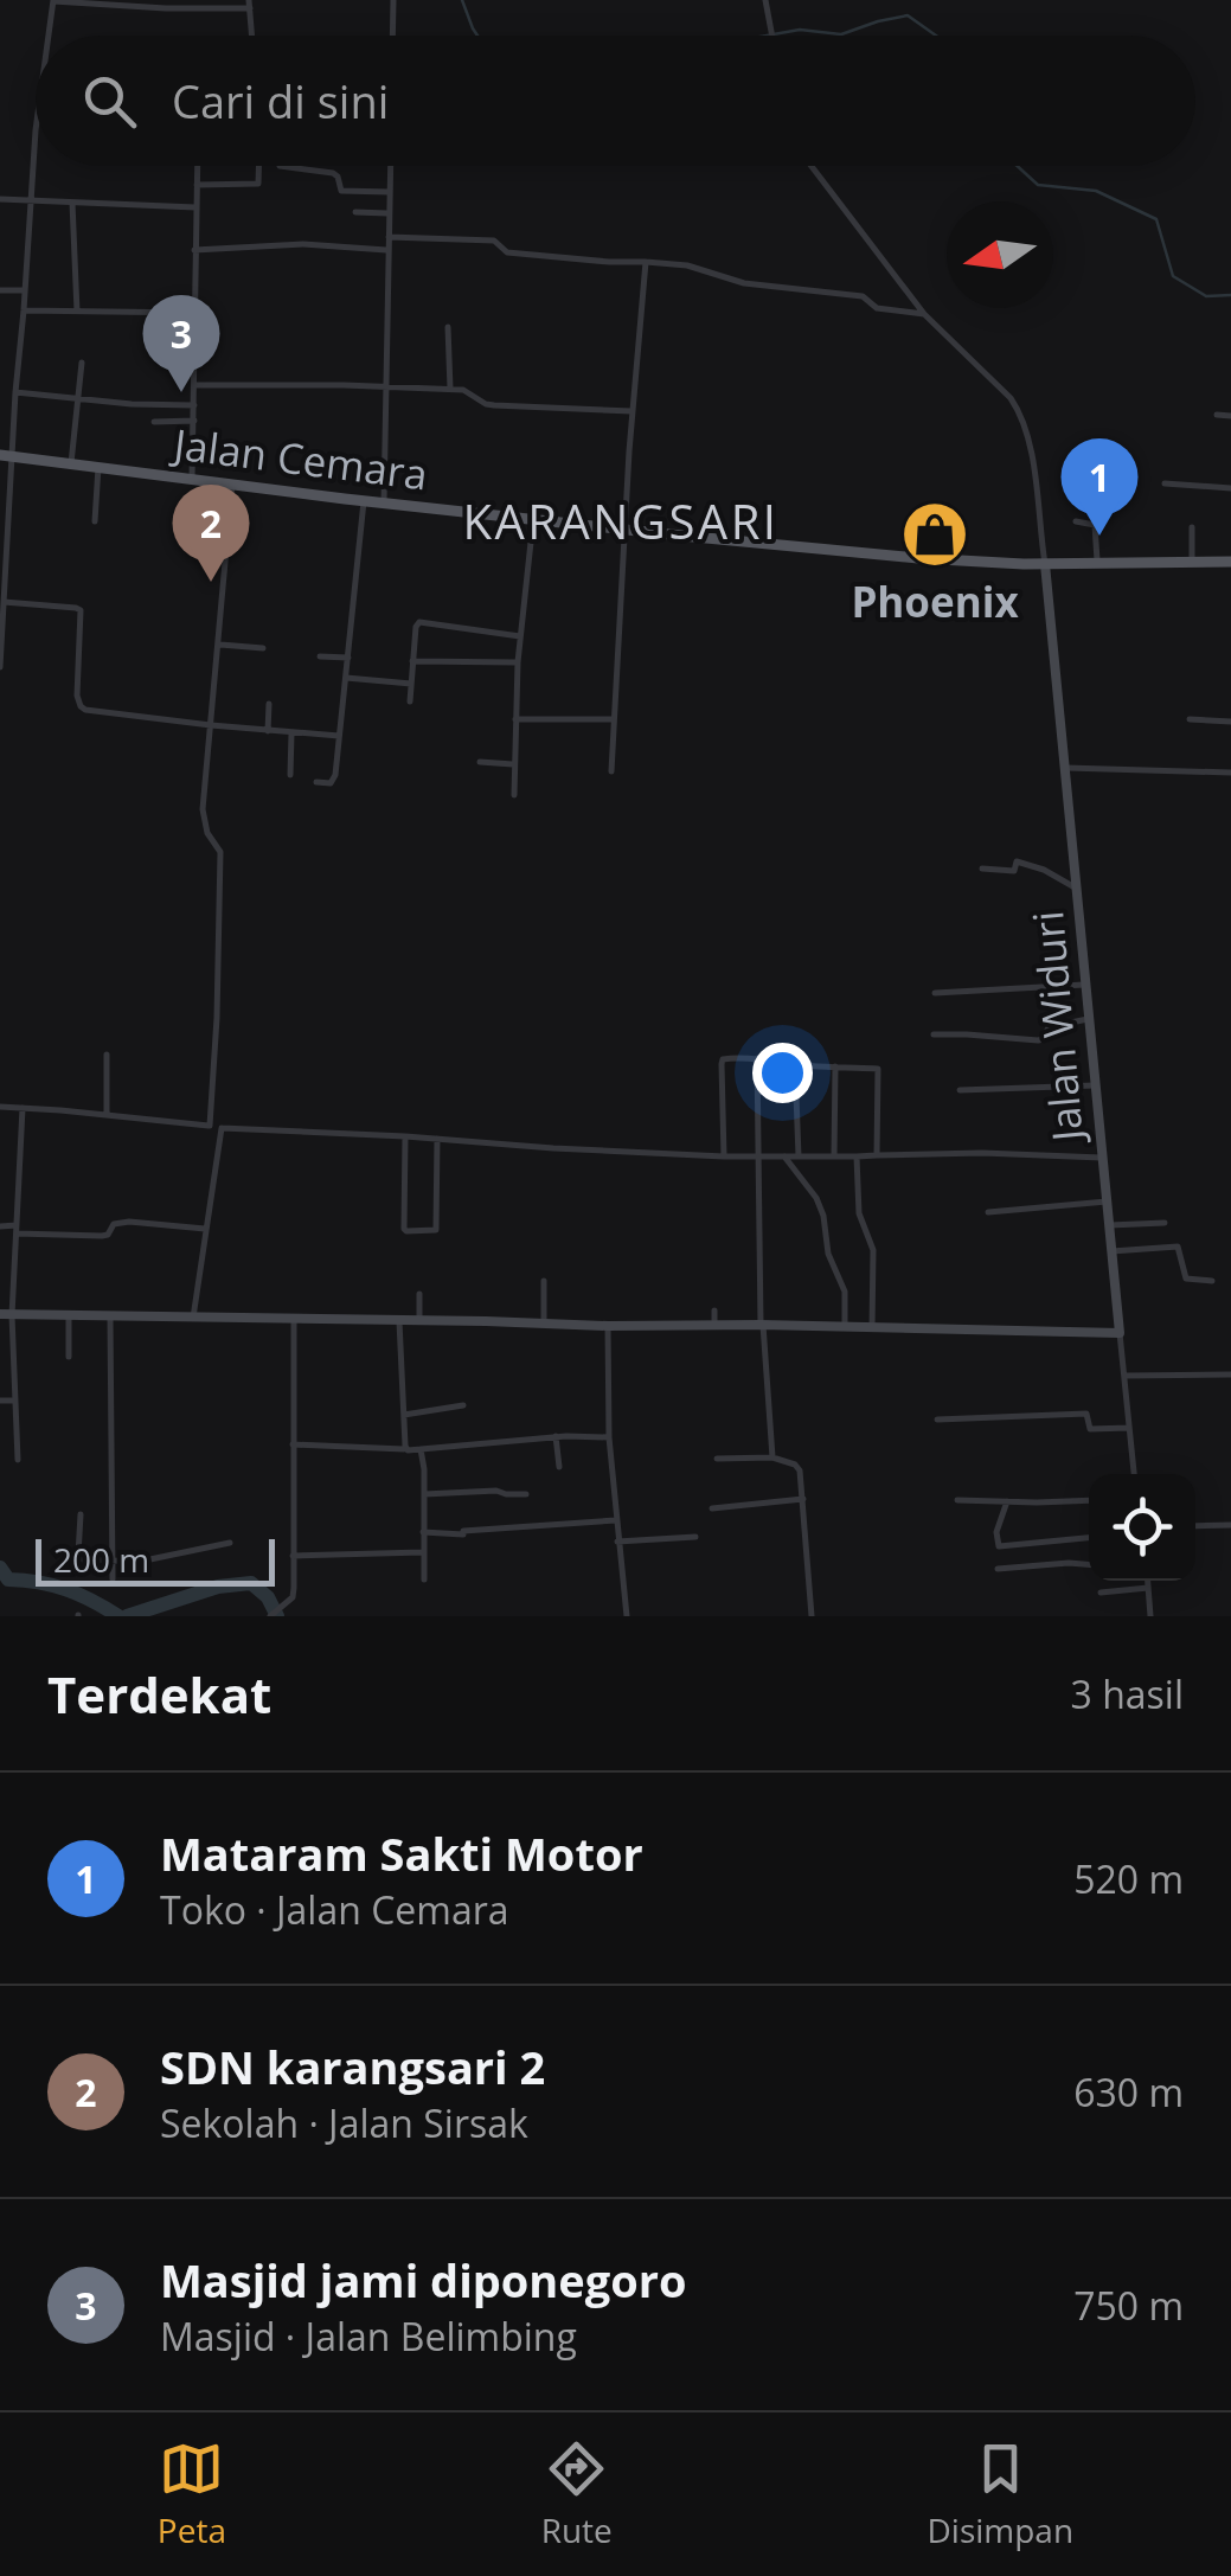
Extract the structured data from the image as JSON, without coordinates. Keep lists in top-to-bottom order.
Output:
{
  "streets": {
    "main road": ["Jalan Cemara", "Jalan Widuri"]
  },
  "crossings": [
    ["Jalan Cemara", "Jalan Widuri"]
  ],
  "districts": ["KARANGSARI"],
  "places": {
    "shop": ["Phoenix"]
  },
  "scale_bar": "200 m",
  "north": "left",
  "page": {
    "search": "Cari di sini",
    "pins": ["3", "1", "2"],
    "scale": "200 m",
    "heading": ["Terdekat", "3 hasil"],
    "list": [
      {
        "mark": "1",
        "name": "Mataram Sakti Motor",
        "note": "Toko · Jalan Cemara",
        "value": "520 m"
      },
      {
        "mark": "2",
        "name": "SDN karangsari 2",
        "note": "Sekolah · Jalan Sirsak",
        "value": "630 m"
      },
      {
        "mark": "3",
        "name": "Masjid jami diponegoro",
        "note": "Masjid · Jalan Belimbing",
        "value": "750 m"
      }
    ],
    "nav": ["Peta", "Rute", "Disimpan"]
  }
}
